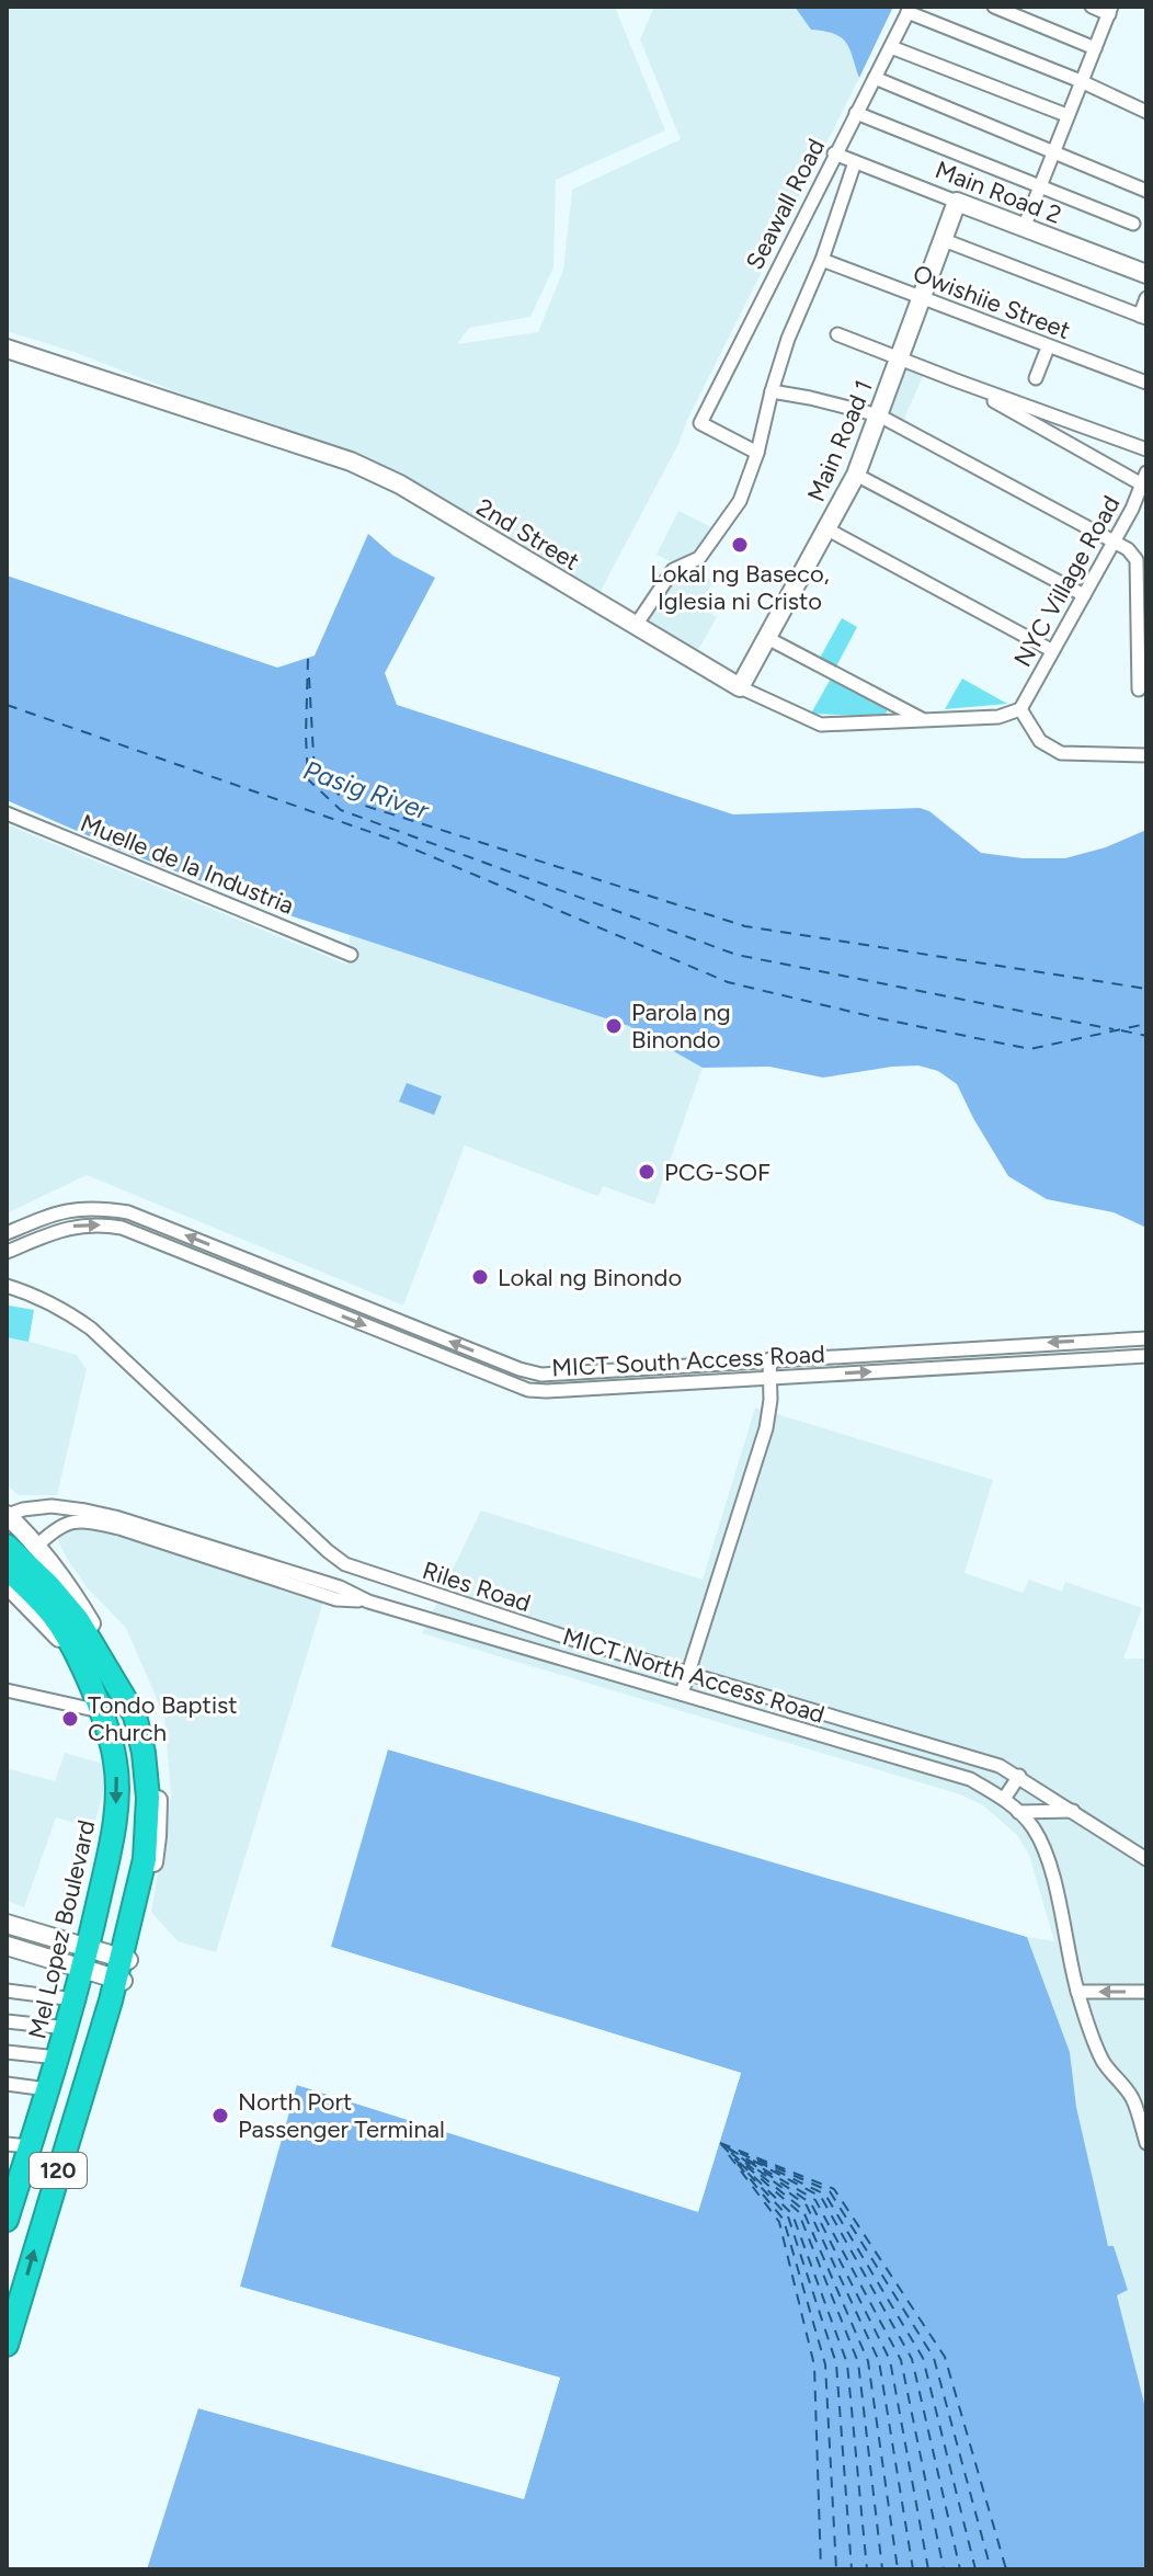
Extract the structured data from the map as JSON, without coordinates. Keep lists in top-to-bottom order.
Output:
{
  "streets": {
    "highway": ["Mel Lopez Boulevard", "120"],
    "street": [
      "Main Road 2",
      "Seawall Road",
      "Owishiie Street",
      "Main Road 1",
      "2nd Street",
      "NYC Village Road",
      "Muelle de la Industria",
      "MICT South Access Road",
      "Riles Road",
      "MICT North Access Road"
    ]
  },
  "crossings": [
    ["Main Road 2", "Seawall Road"],
    ["Main Road 2", "Main Road 1"],
    ["Owishiie Street", "Main Road 1"],
    ["Main Road 1", "2nd Street"],
    ["2nd Street", "NYC Village Road"],
    ["MICT North Access Road", "Mel Lopez Boulevard"]
  ],
  "water": ["Pasig River"],
  "places": [
    "Lokal ng Baseco, Iglesia ni Cristo",
    "Parola ng Binondo",
    "PCG-SOF",
    "Lokal ng Binondo",
    "Tondo Baptist Church",
    "North Port Passenger Terminal"
  ]
}
